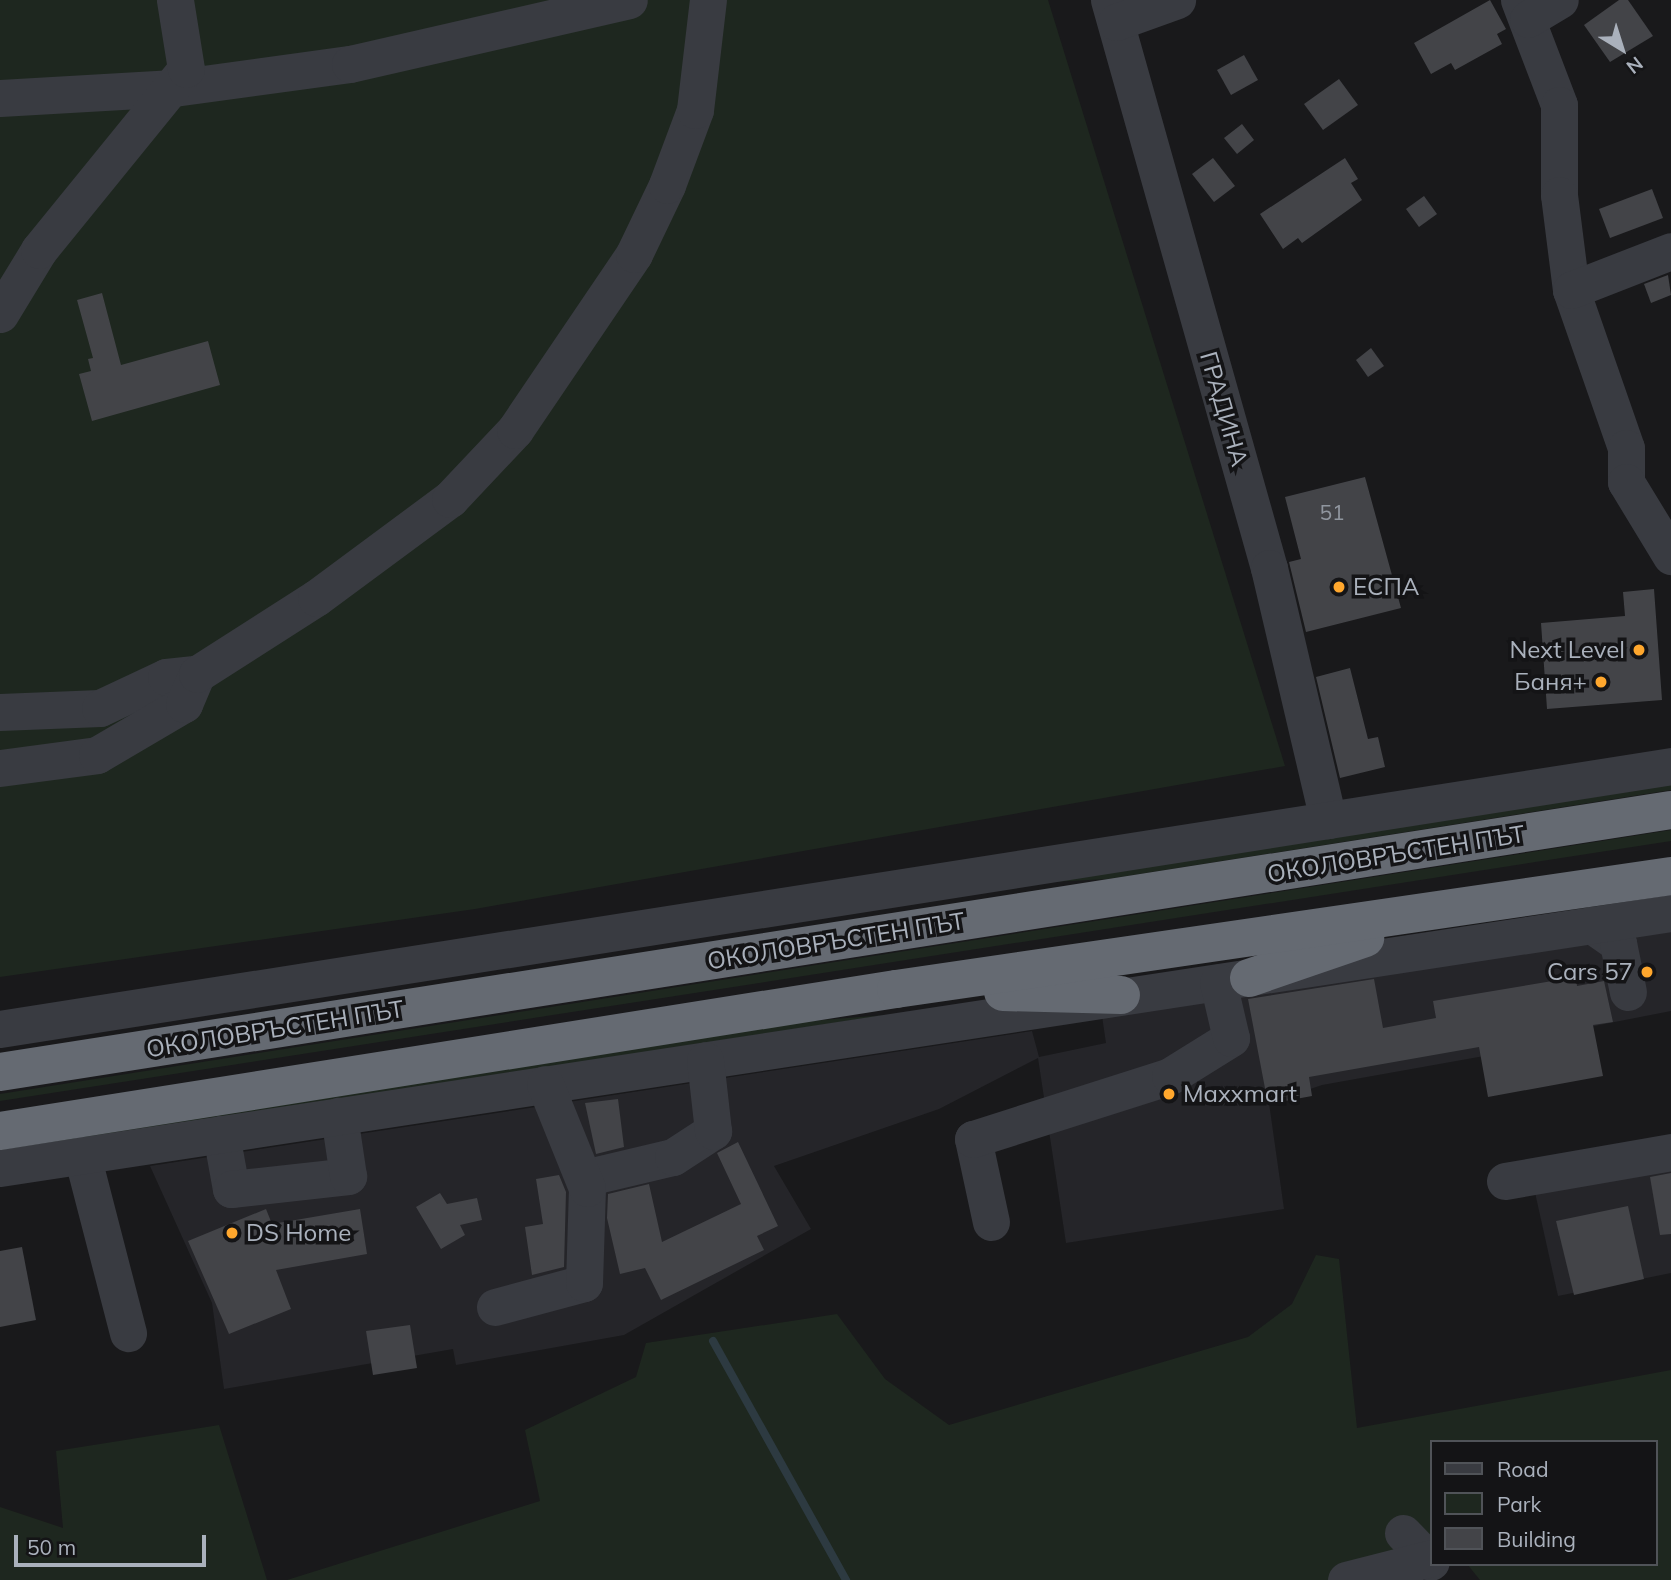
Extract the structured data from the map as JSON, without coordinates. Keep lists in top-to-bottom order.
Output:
{
  "streets": {
    "highway": ["ОКОЛОВРЪСТЕН ПЪТ"],
    "street": ["ГРАДИНА"]
  },
  "places": [
    "ЕСПА",
    "Next Level",
    "Баня+",
    "Cars 57",
    "Maxxmart",
    "DS Home"
  ],
  "house_numbers": ["51"],
  "legend": ["Road", "Park", "Building"],
  "scale_bar": "50 m",
  "north": "bottom right"
}
